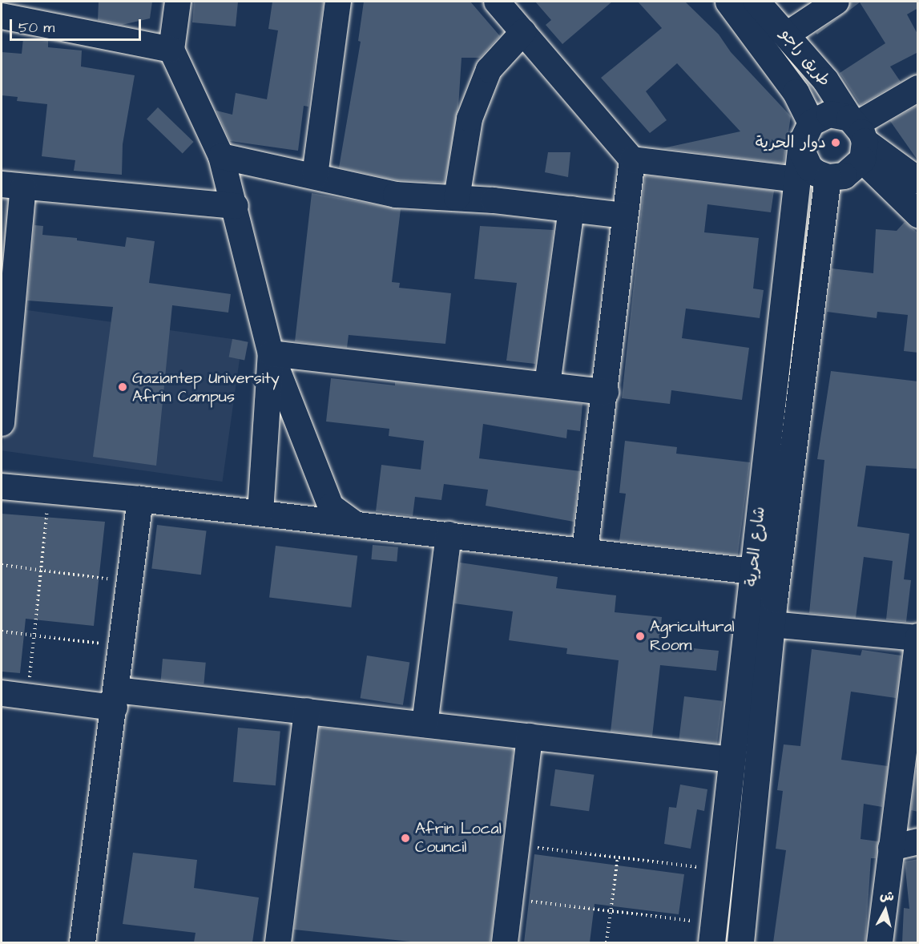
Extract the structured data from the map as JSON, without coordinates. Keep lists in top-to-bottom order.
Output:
{
  "streets": {
    "main road": ["طريق راجو", "شارع الحرية"]
  },
  "crossings": [
    ["طريق راجو", "شارع الحرية"]
  ],
  "places": [
    "دوار الحرية",
    "Gaziantep University Afrin Campus",
    "Agricultural Room",
    "Afrin Local Council"
  ],
  "scale_bar": "50 m",
  "north": "top"
}
